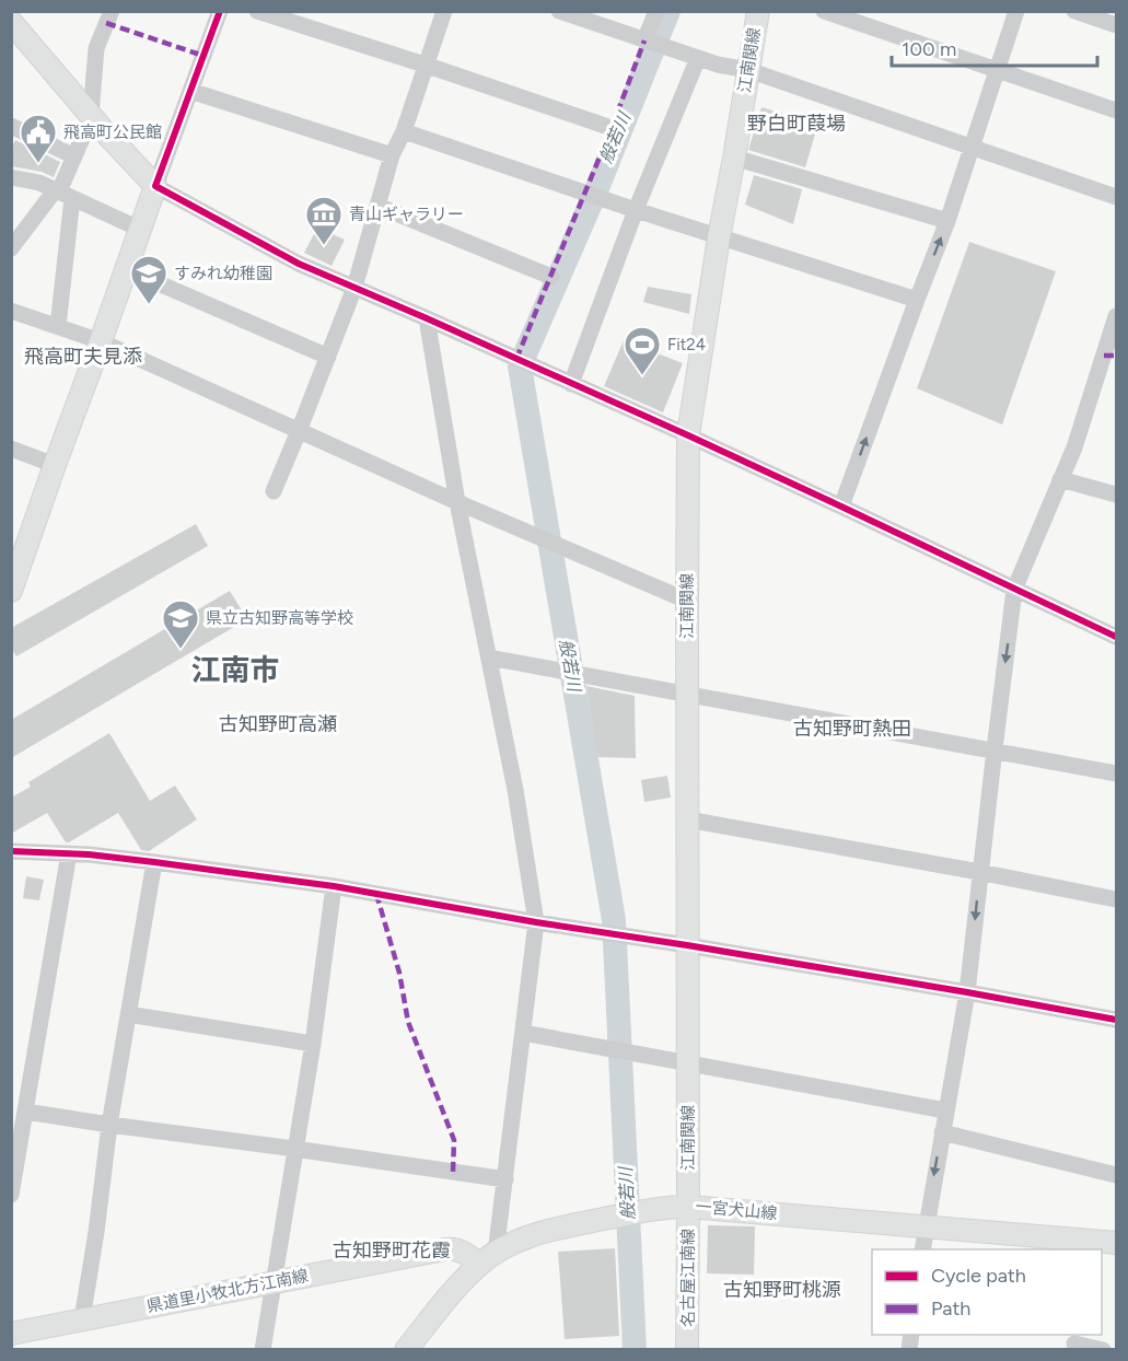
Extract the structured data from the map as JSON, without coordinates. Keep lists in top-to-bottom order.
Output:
{
  "streets": {
    "main road": [
      "江南関線",
      "一宮犬山線",
      "名古屋江南線",
      "県道里小牧北方江南線"
    ]
  },
  "crossings": [
    ["江南関線", "一宮犬山線"],
    ["江南関線", "名古屋江南線"],
    ["一宮犬山線", "名古屋江南線"],
    ["一宮犬山線", "県道里小牧北方江南線"]
  ],
  "districts": [
    "野白町葭場",
    "飛高町夫見添",
    "江南市",
    "古知野町高瀬",
    "古知野町熱田",
    "古知野町花霞",
    "古知野町桃源"
  ],
  "water": ["般若川"],
  "places": {
    "public building": ["飛高町公民館"],
    "museum": ["青山ギャラリー"],
    "school or university": ["すみれ幼稚園", "県立古知野高等学校"],
    "sports": ["Fit24"]
  },
  "legend": ["Cycle path", "Path"],
  "scale_bar": "100 m"
}
